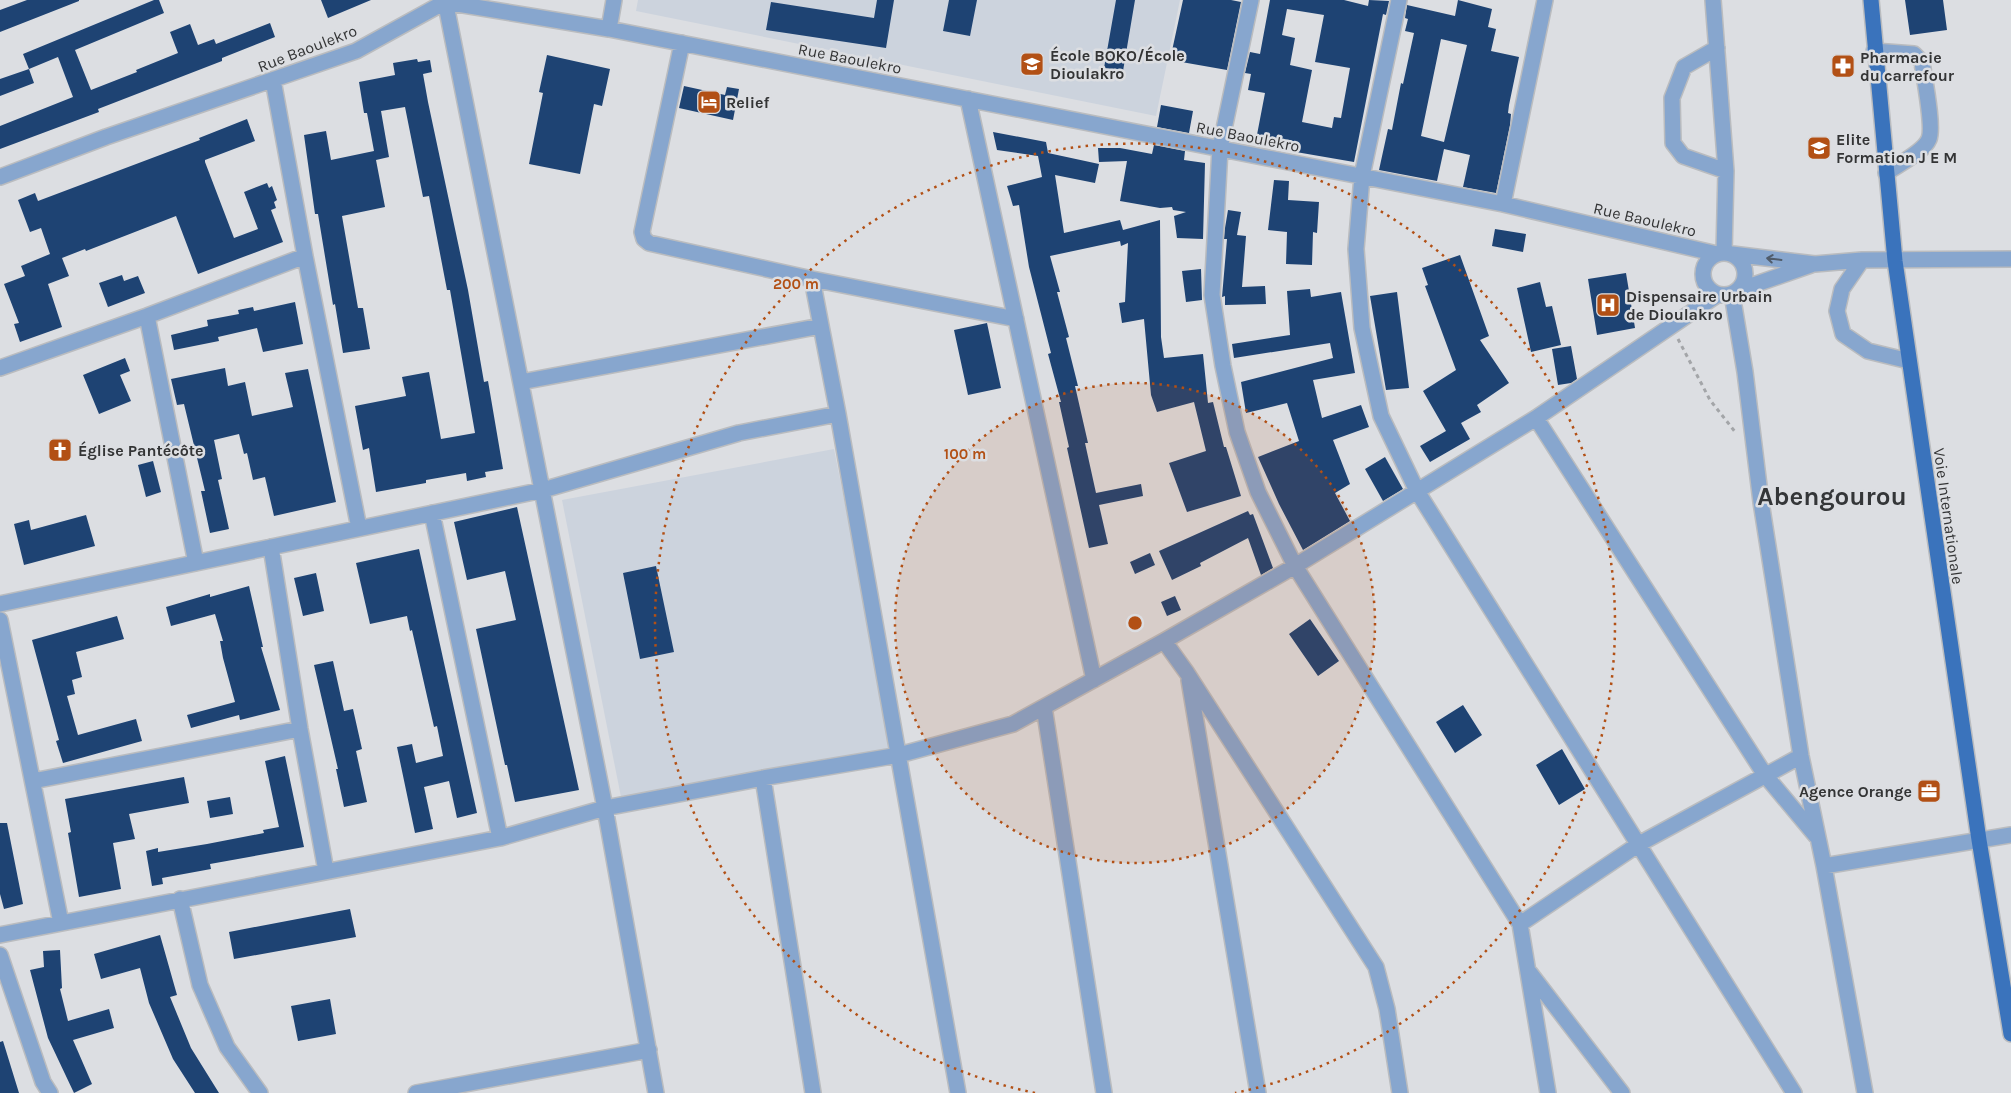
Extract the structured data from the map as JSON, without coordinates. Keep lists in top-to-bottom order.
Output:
{
  "streets": {
    "main road": ["Voie Internationale"],
    "street": ["Rue Baoulekro"]
  },
  "crossings": [
    ["Rue Baoulekro", "Voie Internationale"]
  ],
  "districts": ["Abengourou"],
  "places": {
    "school or university": ["École BOKO/École Dioulakro", "Elite Formation J E M"],
    "pharmacy": ["Pharmacie du carrefour"],
    "hotel": ["Relief"],
    "hospital": ["Dispensaire Urbain de Dioulakro"],
    "church": ["Église Pantécôte"],
    "office": ["Agence Orange"]
  },
  "rings": ["200 m", "100 m"]
}
